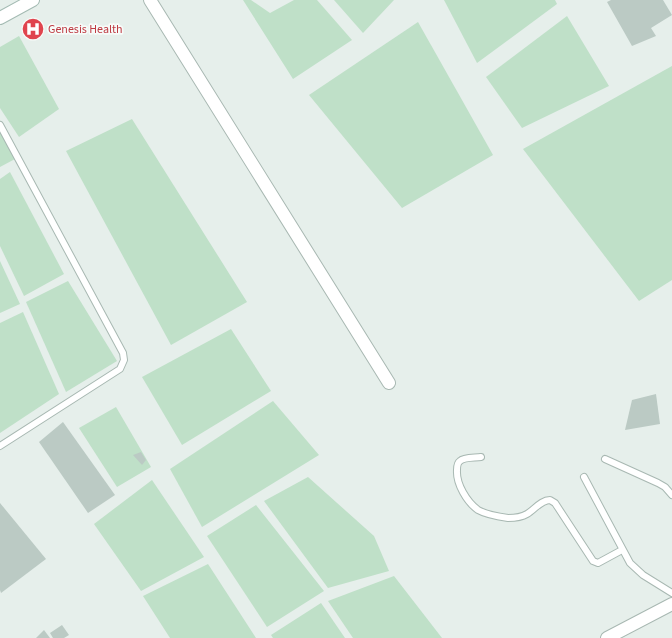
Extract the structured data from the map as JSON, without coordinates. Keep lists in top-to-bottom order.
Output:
{
  "places": {
    "hospital": ["Genesis Health"]
  }
}
